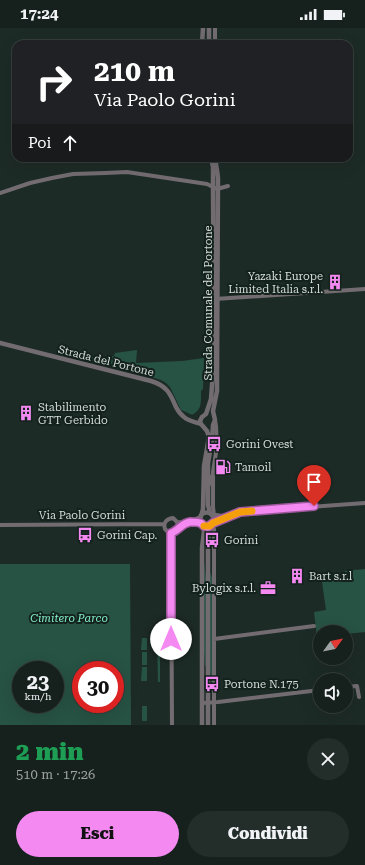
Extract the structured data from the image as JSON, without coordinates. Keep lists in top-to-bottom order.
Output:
{
  "streets": {
    "street": ["Strada Comunale del Portone", "Strada del Portone", "Via Paolo Gorini"]
  },
  "crossings": [
    ["Strada Comunale del Portone", "Via Paolo Gorini"]
  ],
  "parks": ["Cimitero Parco"],
  "places": {
    "building": ["Yazaki Europe Limited Italia s.r.l.", "Stabilimento GTT Gerbido", "Bart s.r.l"],
    "bus stop": [
      "Gorini Ovest",
      "Gorini Cap.",
      "Gorini",
      "Portone N.175"
    ],
    "fuel station": ["Tamoil"],
    "office": ["Bylogix s.r.l."]
  },
  "north": "top right",
  "page": {
    "status": "17:24",
    "turn": ["210 m", "Via Paolo Gorini"],
    "then": "Poi",
    "speed": "23 km/h",
    "limit": "30",
    "heading": ["2 min", "510 m · 17:26"],
    "buttons": ["Esci", "Condividi"]
  }
}
